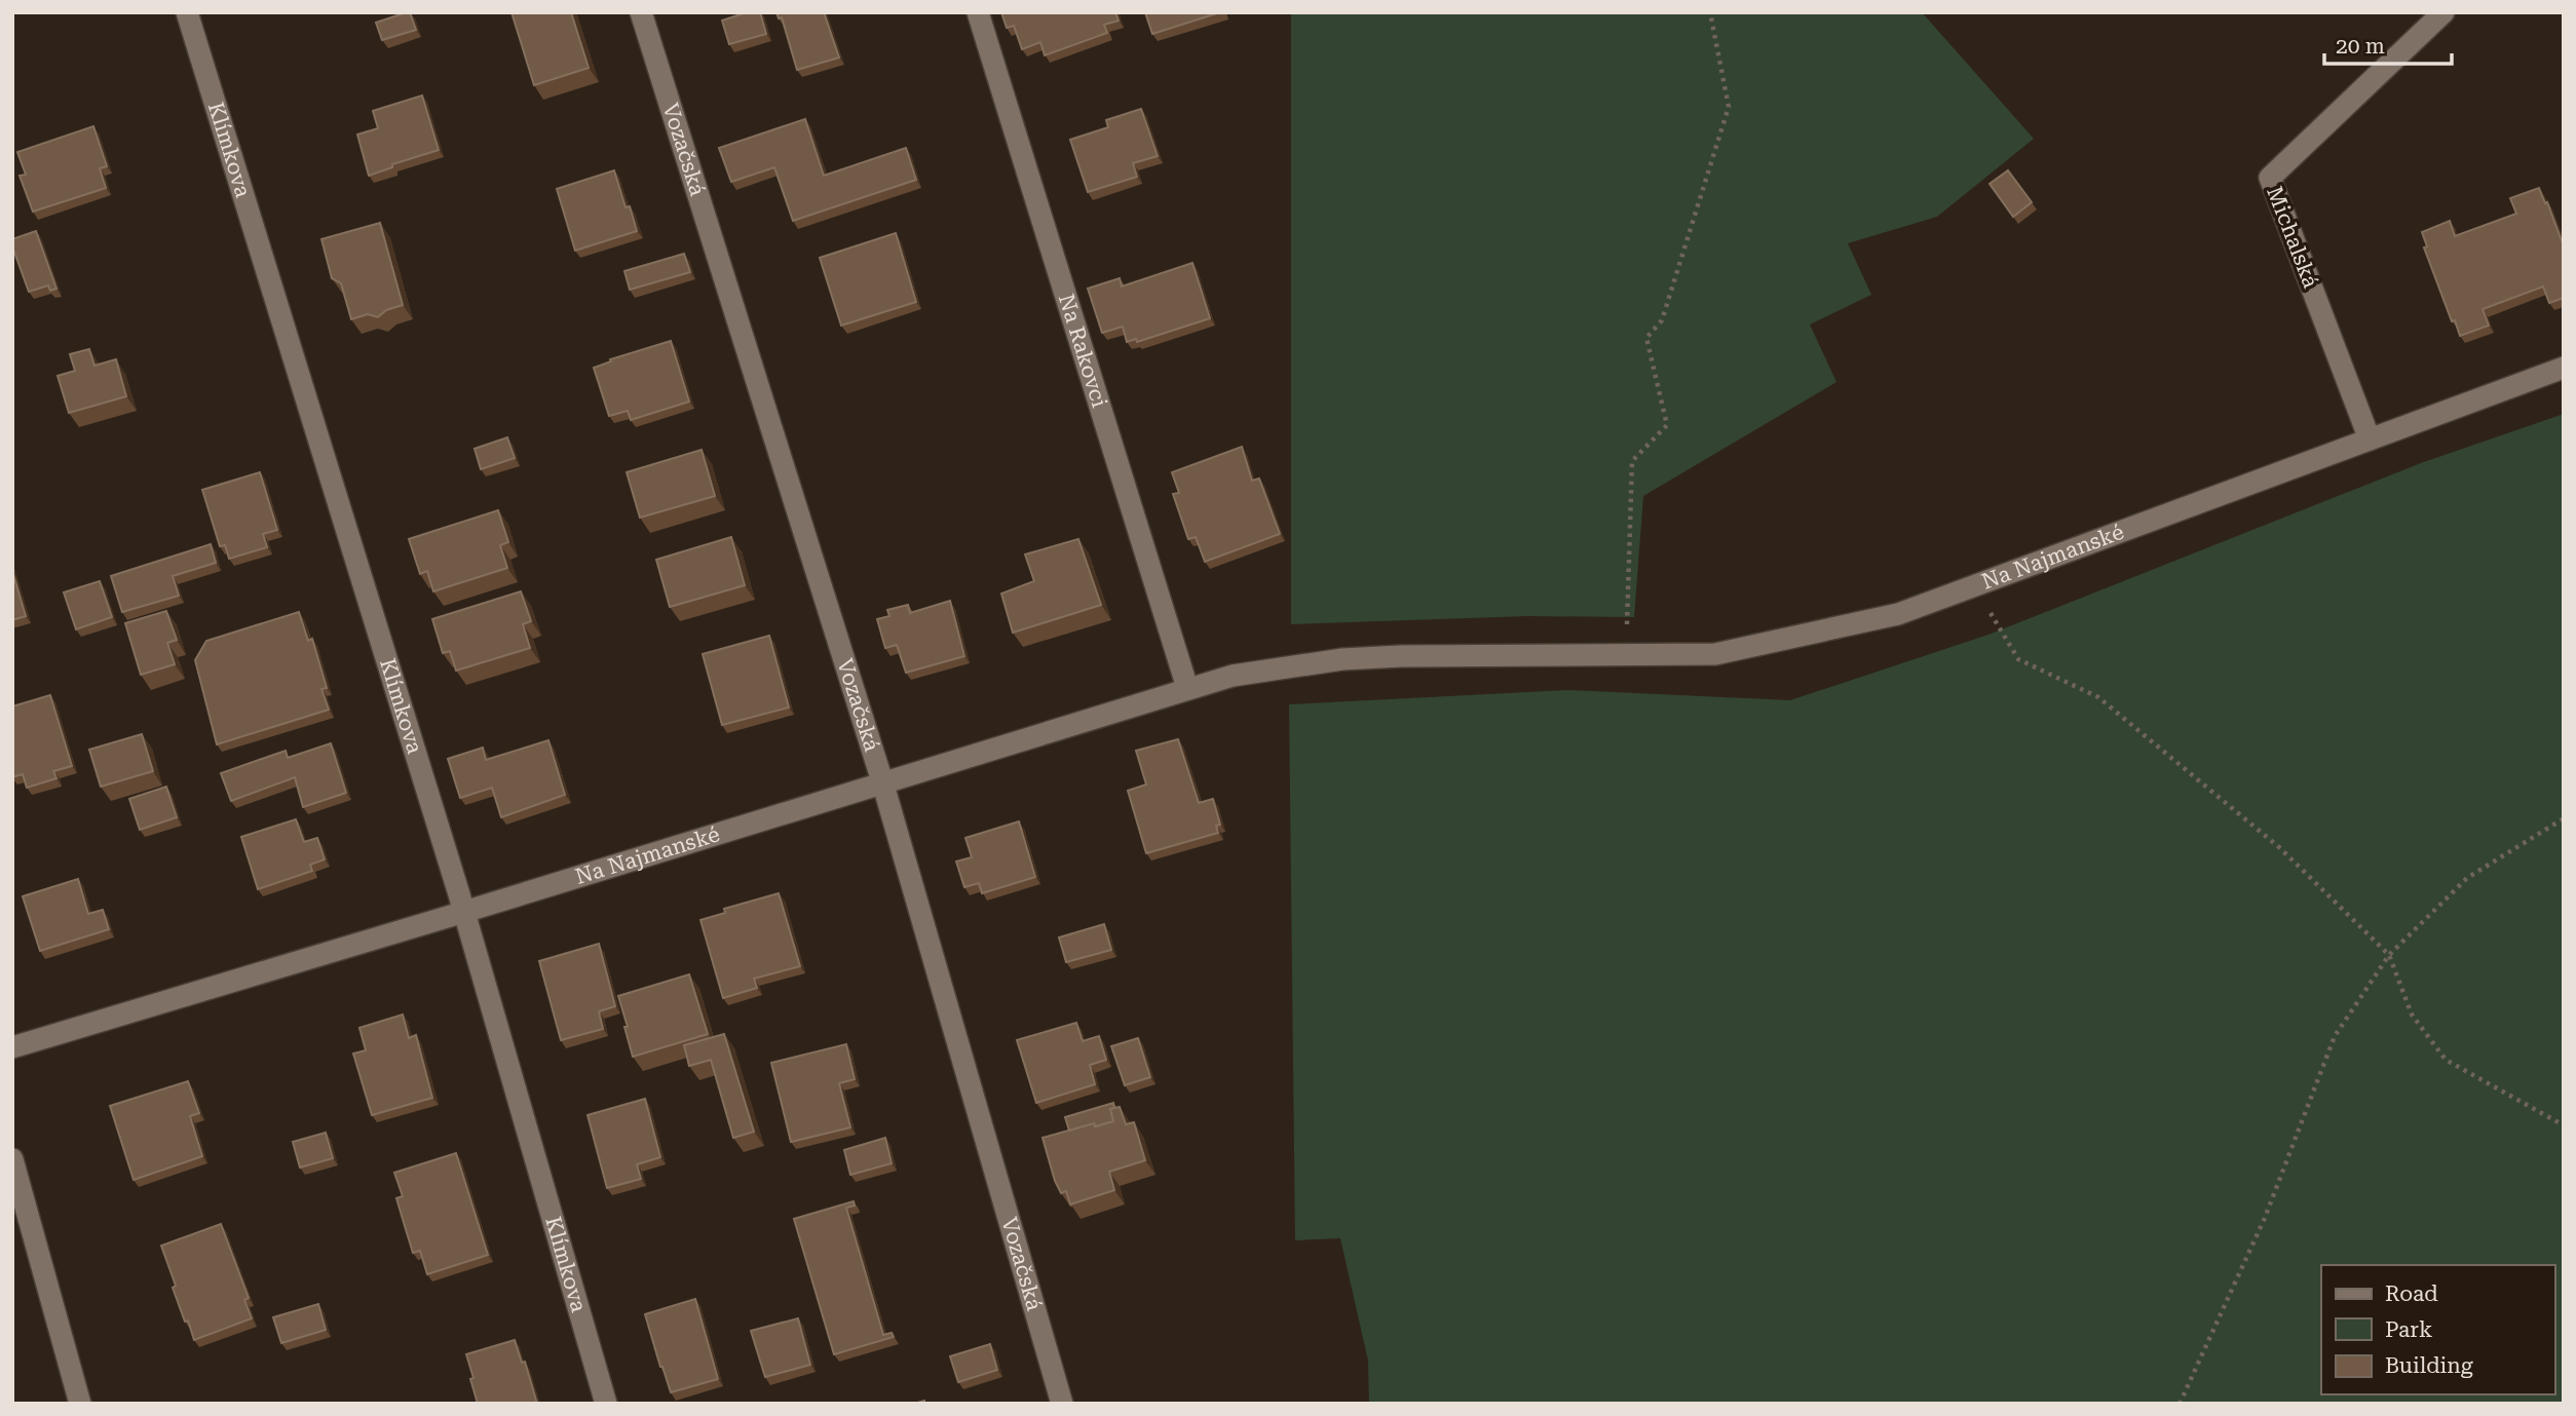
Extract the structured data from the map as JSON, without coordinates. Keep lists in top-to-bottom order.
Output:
{
  "streets": {
    "street": [
      "Klímkova",
      "Vozačská",
      "Michalská",
      "Na Rakovci",
      "Na Najmanské"
    ]
  },
  "crossings": [
    ["Klímkova", "Na Najmanské"],
    ["Vozačská", "Na Najmanské"],
    ["Michalská", "Na Najmanské"],
    ["Na Rakovci", "Na Najmanské"]
  ],
  "legend": ["Road", "Park", "Building"],
  "scale_bar": "20 m"
}
